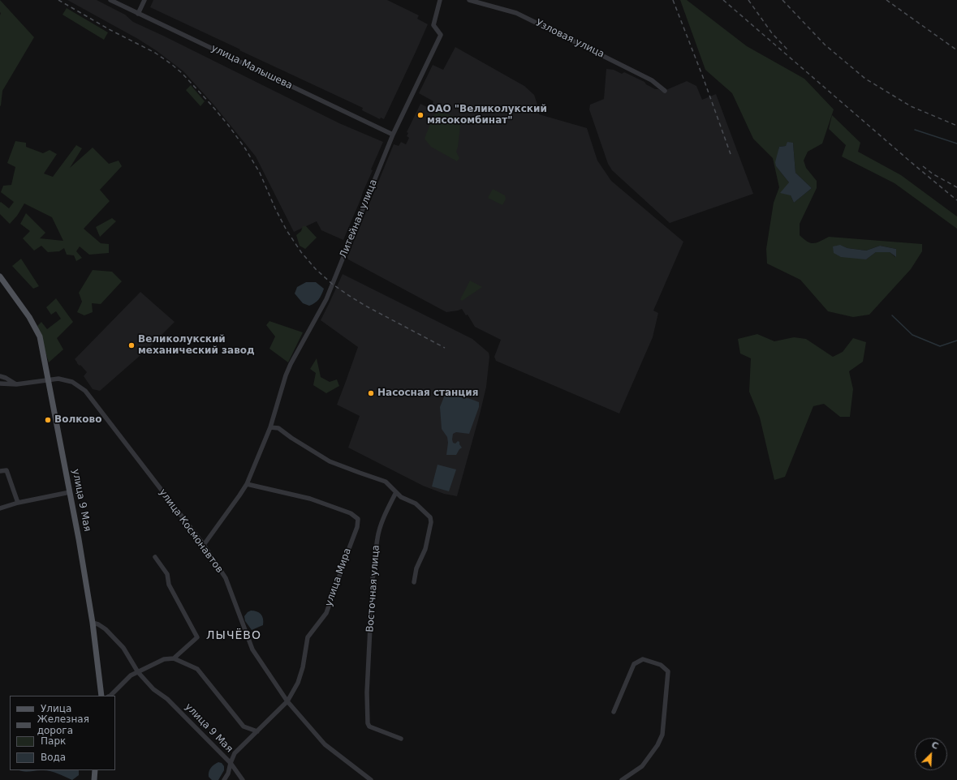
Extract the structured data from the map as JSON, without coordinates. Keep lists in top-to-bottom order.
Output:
{
  "streets": {
    "main road": ["улица 9 Мая"],
    "street": [
      "Узловая улица",
      "улица Малышева",
      "Литейная улица",
      "улица Космонавтов",
      "улица Мира",
      "Восточная улица"
    ]
  },
  "crossings": [
    ["улица Малышева", "Литейная улица"],
    ["Литейная улица", "улица Космонавтов"],
    ["Литейная улица", "улица Мира"],
    ["улица 9 Мая", "улица Космонавтов"],
    ["улица 9 Мая", "улица Мира"],
    ["улица Космонавтов", "улица Мира"]
  ],
  "districts": ["ЛЫЧЁВО"],
  "places": [
    "ОАО \"Великолукский мясокомбинат\"",
    "Великолукский механический завод",
    "Насосная станция",
    "Волково"
  ],
  "legend": [
    "Улица",
    "Железная дорога",
    "Парк",
    "Вода"
  ],
  "north": "top right"
}
